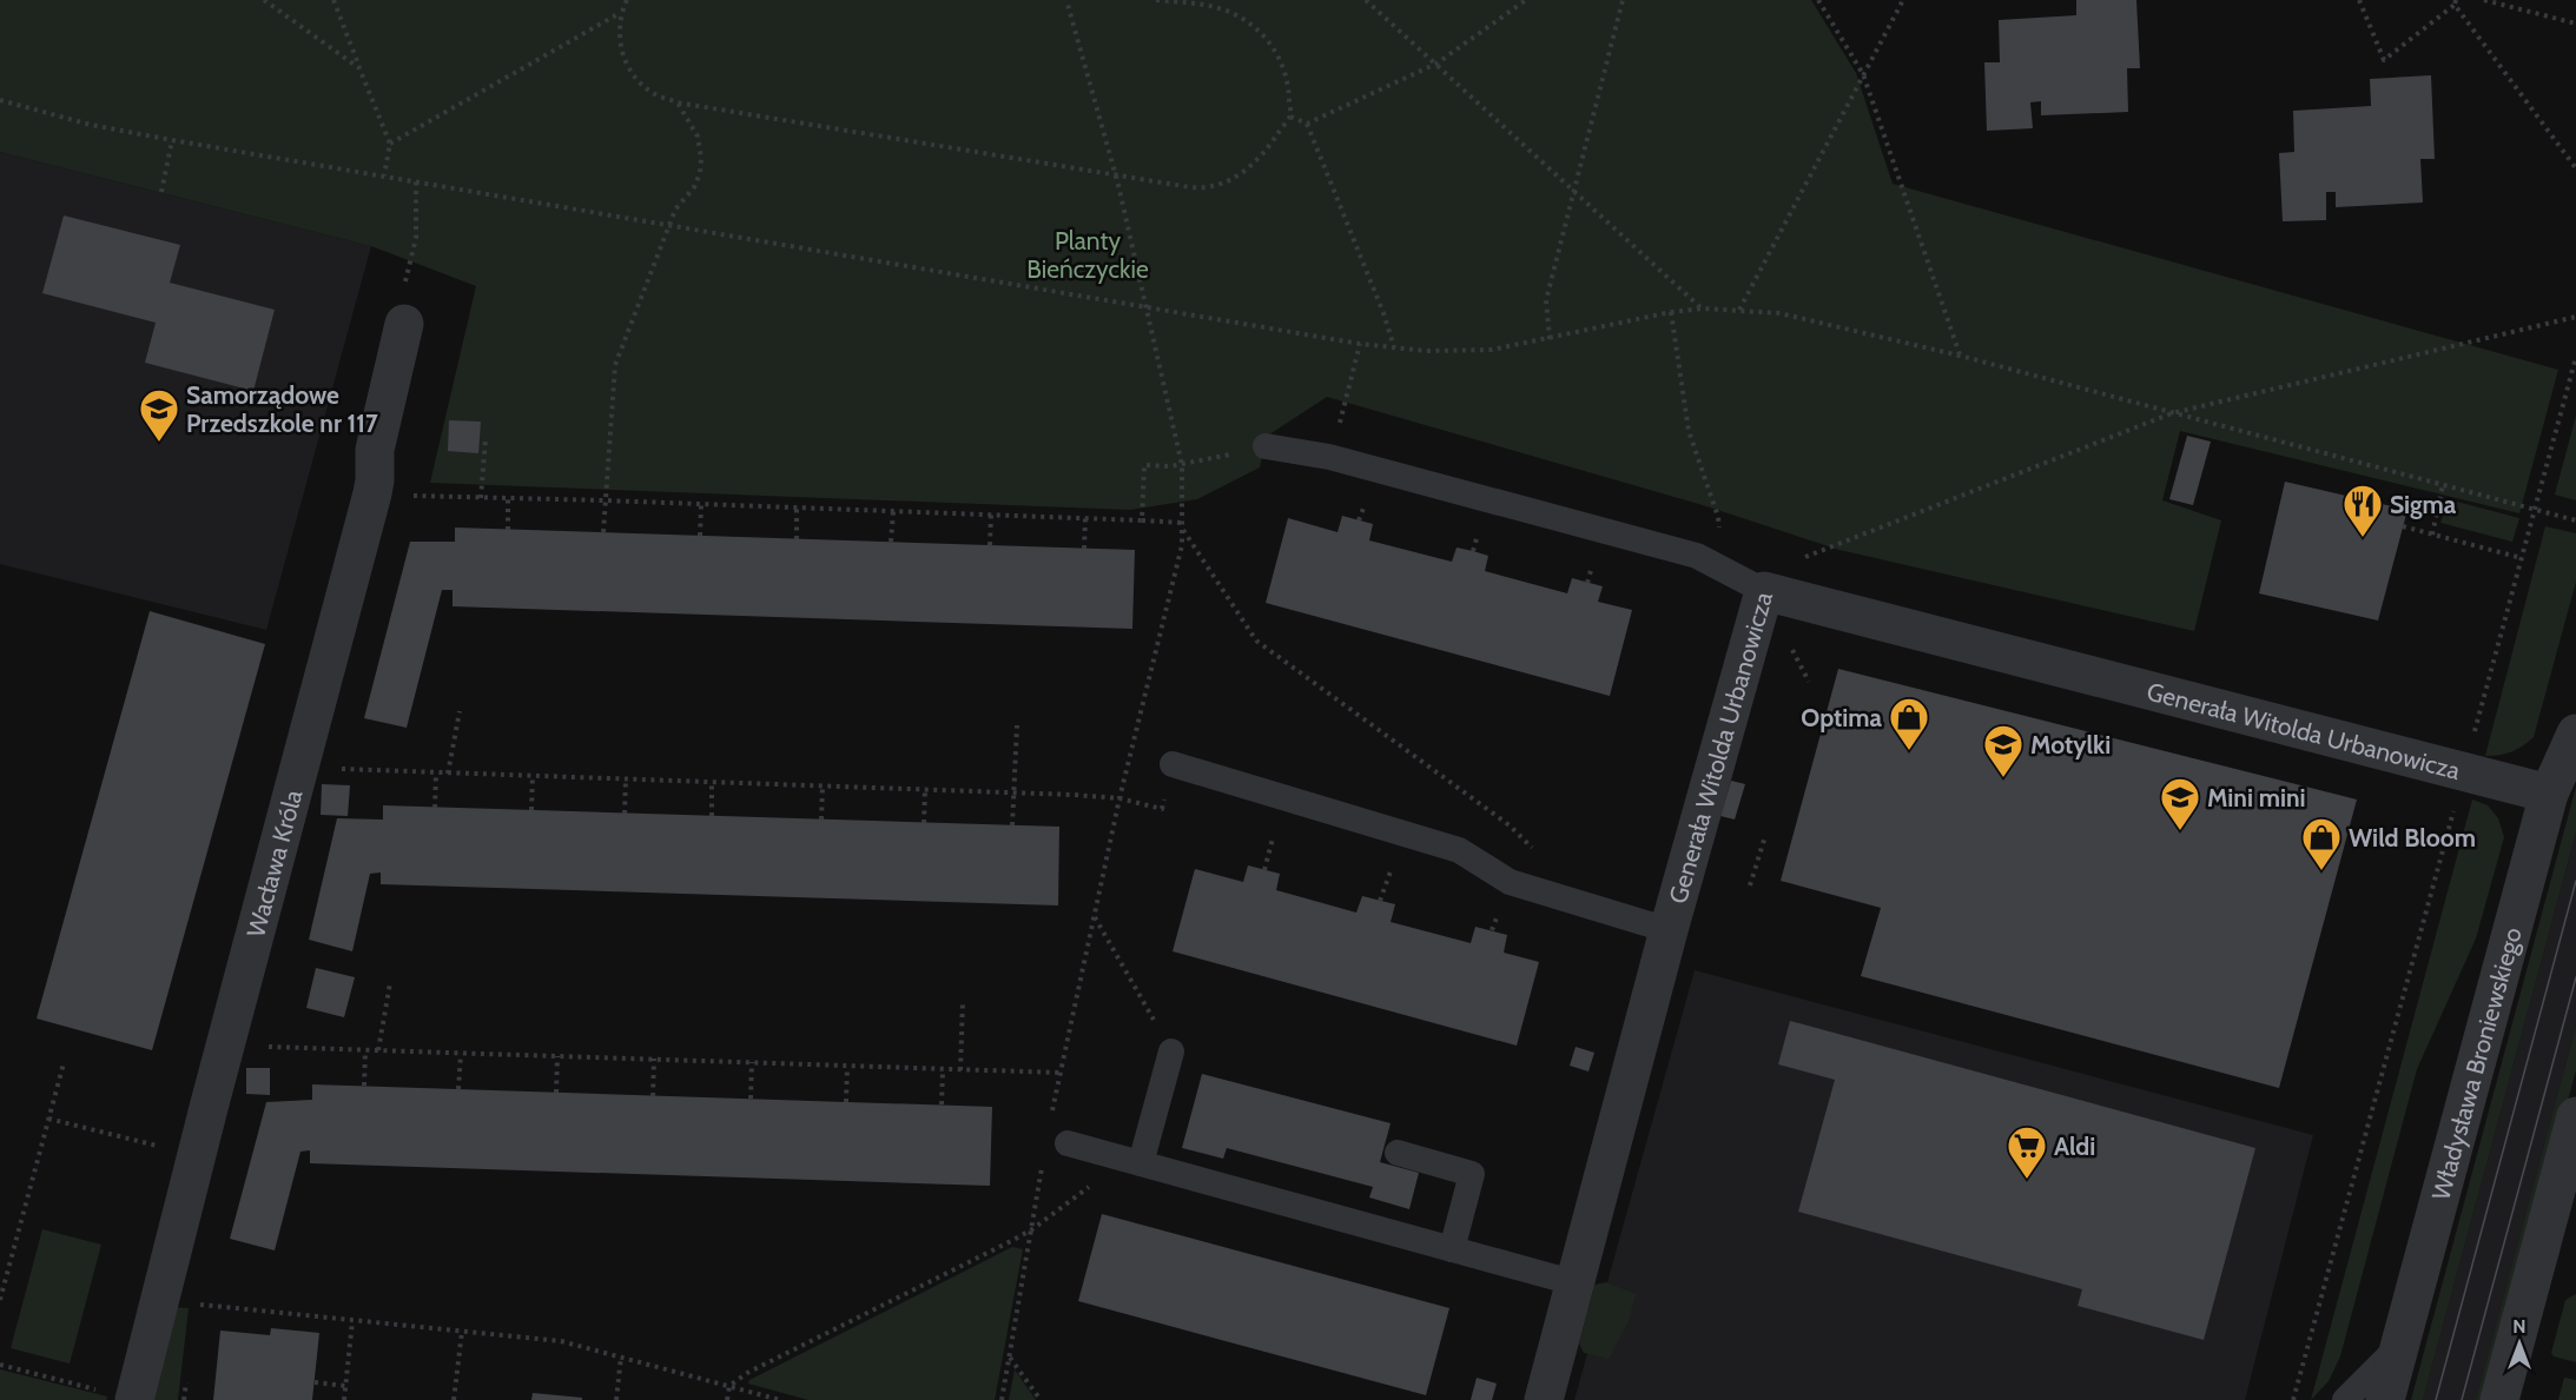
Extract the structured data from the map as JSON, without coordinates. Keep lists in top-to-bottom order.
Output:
{
  "streets": {
    "street": ["Generała Witolda Urbanowicza", "Wacława Króla", "Władysława Broniewskiego"]
  },
  "crossings": [
    ["Generała Witolda Urbanowicza", "Władysława Broniewskiego"]
  ],
  "parks": ["Planty Bieńczyckie"],
  "places": {
    "school or university": ["Samorządowe Przedszkole nr 117", "Motylki", "Mini mini"],
    "restaurant": ["Sigma"],
    "shop": ["Optima", "Wild Bloom"],
    "supermarket": ["Aldi"]
  },
  "north": "top"
}
